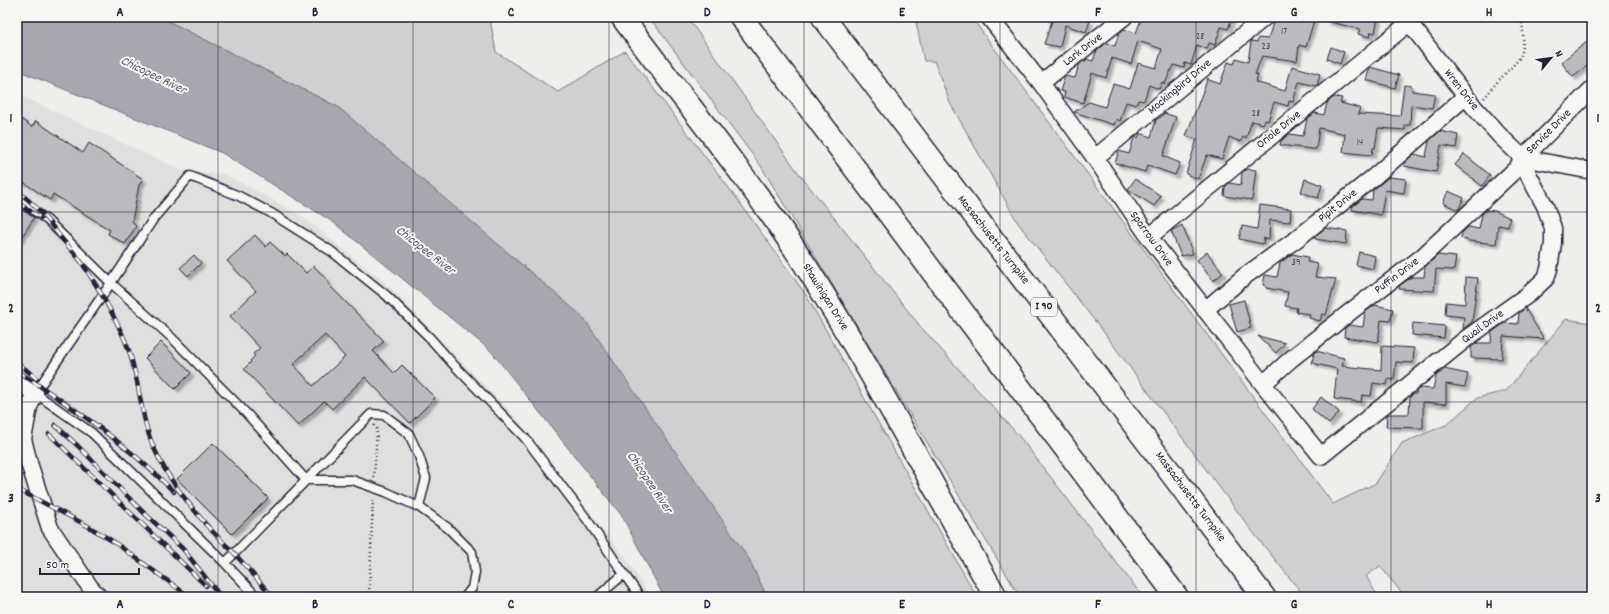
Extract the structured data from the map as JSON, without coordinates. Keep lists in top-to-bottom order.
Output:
{
  "streets": {
    "main road": ["Massachusetts Turnpike", "Shawinigan Drive", "I 90"],
    "street": [
      "Lark Drive",
      "Mockingbird Drive",
      "Wren Drive",
      "Oriole Drive",
      "Service Drive",
      "Pipit Drive",
      "Sparrow Drive",
      "Puffin Drive",
      "Quail Drive"
    ]
  },
  "crossings": [
    ["Lark Drive", "Sparrow Drive"],
    ["Mockingbird Drive", "Sparrow Drive"],
    ["Wren Drive", "Oriole Drive"],
    ["Wren Drive", "Service Drive"],
    ["Wren Drive", "Pipit Drive"],
    ["Wren Drive", "Puffin Drive"],
    ["Wren Drive", "Quail Drive"],
    ["Oriole Drive", "Sparrow Drive"],
    ["Service Drive", "Puffin Drive"],
    ["Service Drive", "Quail Drive"],
    ["Pipit Drive", "Sparrow Drive"],
    ["Sparrow Drive", "Puffin Drive"],
    ["Sparrow Drive", "Quail Drive"],
    ["Puffin Drive", "Quail Drive"]
  ],
  "water": ["Chicopee River"],
  "house_numbers": [
    "17",
    "28",
    "23",
    "28",
    "14",
    "39"
  ],
  "scale_bar": "50 m",
  "north": "top right",
  "grid": {
    "columns": [
      "A",
      "B",
      "C",
      "D",
      "E",
      "F",
      "G",
      "H"
    ],
    "rows": ["1", "2", "3"]
  }
}
